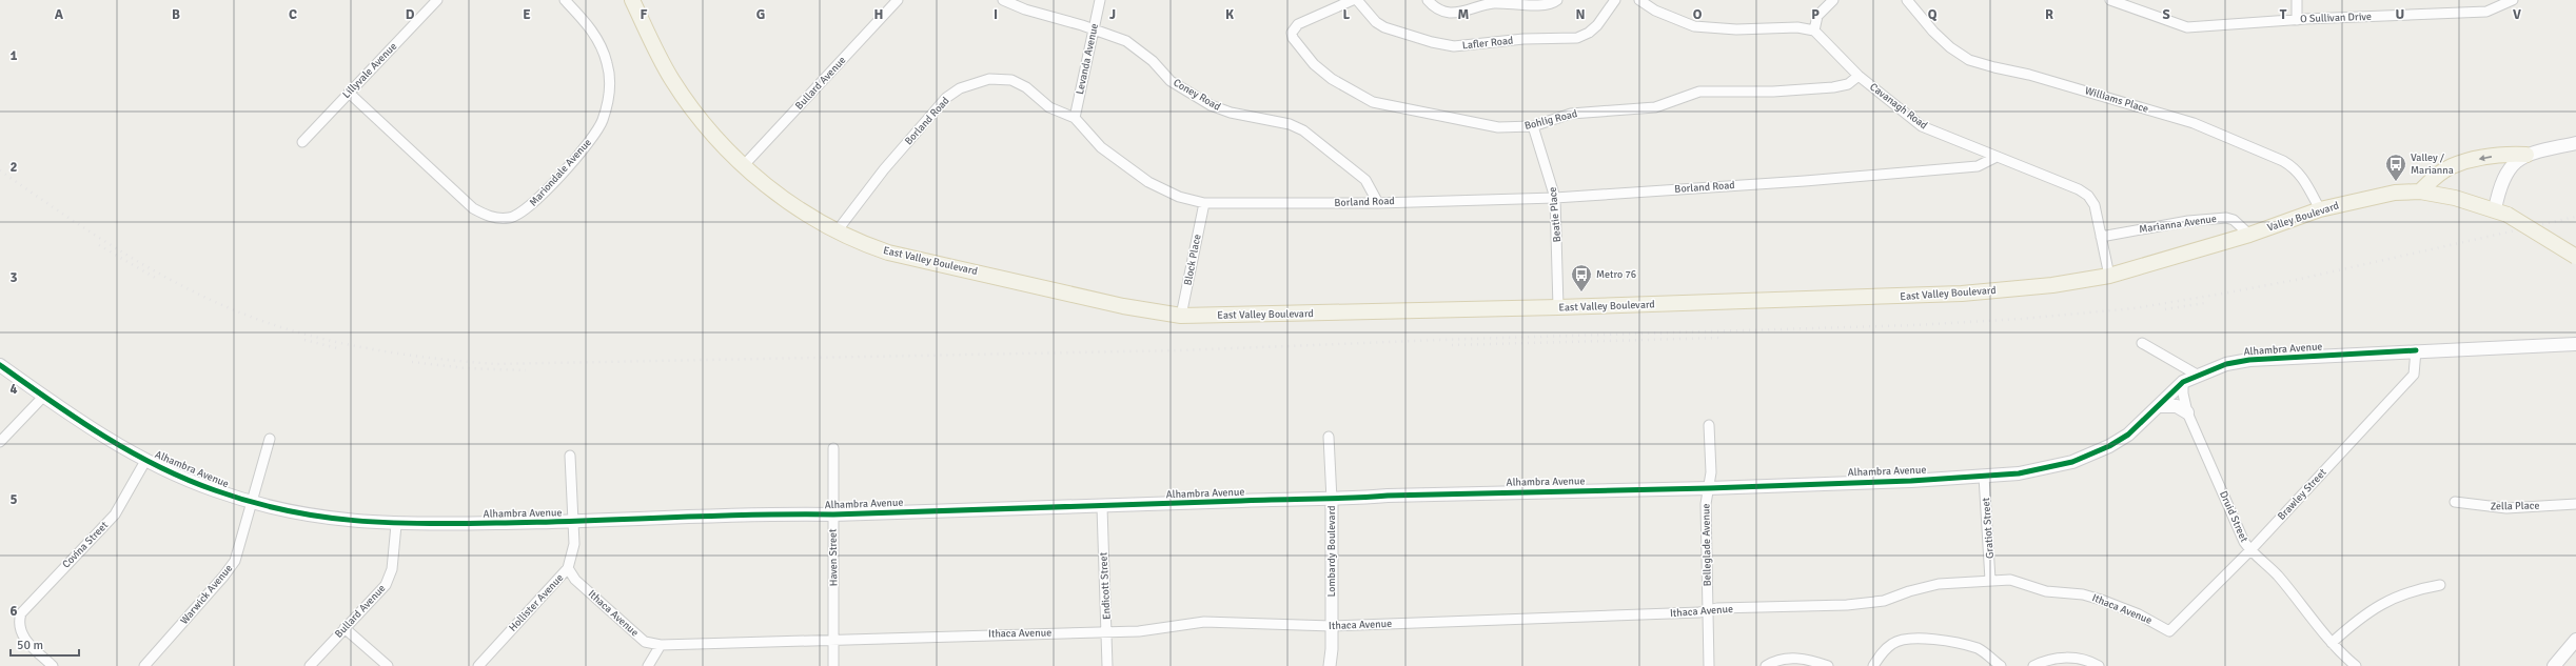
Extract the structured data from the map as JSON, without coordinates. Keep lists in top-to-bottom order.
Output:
{
  "streets": {
    "main road": ["Valley Boulevard", "East Valley Boulevard", "Alhambra Avenue"],
    "street": [
      "O Sullivan Drive",
      "Lafler Road",
      "Levanda Avenue",
      "Lillyvale Avenue",
      "Bullard Avenue",
      "Coney Road",
      "Williams Place",
      "Cavanagh Road",
      "Bohlig Road",
      "Borland Road",
      "Mariondale Avenue",
      "Beatie Place",
      "Marianna Avenue",
      "Block Place",
      "Brawley Street",
      "Zella Place",
      "Druid Street",
      "Gratiot Street",
      "Covina Street",
      "Belleglade Avenue",
      "Lombardy Boulevard",
      "Haven Street",
      "Endicott Street",
      "Warwick Avenue",
      "Hollister Avenue",
      "Ithaca Avenue"
    ]
  },
  "crossings": [
    ["Levanda Avenue", "Coney Road"],
    ["Levanda Avenue", "Borland Road"],
    ["Lillyvale Avenue", "Mariondale Avenue"],
    ["Bullard Avenue", "East Valley Boulevard"],
    ["Bullard Avenue", "Alhambra Avenue"],
    ["Coney Road", "Borland Road"],
    ["Williams Place", "Valley Boulevard"],
    ["Cavanagh Road", "Bohlig Road"],
    ["Cavanagh Road", "Borland Road"],
    ["Cavanagh Road", "Valley Boulevard"],
    ["Cavanagh Road", "Marianna Avenue"],
    ["Bohlig Road", "Beatie Place"],
    ["Borland Road", "Beatie Place"],
    ["Borland Road", "Block Place"],
    ["Borland Road", "East Valley Boulevard"],
    ["Beatie Place", "East Valley Boulevard"],
    ["Valley Boulevard", "Marianna Avenue"],
    ["Valley Boulevard", "East Valley Boulevard"],
    ["Block Place", "East Valley Boulevard"],
    ["Alhambra Avenue", "Brawley Street"],
    ["Alhambra Avenue", "Druid Street"],
    ["Alhambra Avenue", "Gratiot Street"],
    ["Alhambra Avenue", "Covina Street"],
    ["Alhambra Avenue", "Belleglade Avenue"],
    ["Alhambra Avenue", "Lombardy Boulevard"],
    ["Alhambra Avenue", "Haven Street"],
    ["Alhambra Avenue", "Endicott Street"],
    ["Alhambra Avenue", "Warwick Avenue"],
    ["Alhambra Avenue", "Hollister Avenue"],
    ["Brawley Street", "Druid Street"],
    ["Brawley Street", "Ithaca Avenue"],
    ["Gratiot Street", "Ithaca Avenue"],
    ["Belleglade Avenue", "Ithaca Avenue"],
    ["Lombardy Boulevard", "Ithaca Avenue"],
    ["Haven Street", "Ithaca Avenue"],
    ["Endicott Street", "Ithaca Avenue"],
    ["Hollister Avenue", "Ithaca Avenue"]
  ],
  "places": {
    "bus stop": ["Valley / Marianna", "Metro 76"]
  },
  "scale_bar": "50 m",
  "grid": {
    "columns": [
      "A",
      "B",
      "C",
      "D",
      "E",
      "F",
      "G",
      "H",
      "I",
      "J",
      "K",
      "L",
      "M",
      "N",
      "O",
      "P",
      "Q",
      "R",
      "S",
      "T",
      "U",
      "V"
    ],
    "rows": [
      "1",
      "2",
      "3",
      "4",
      "5",
      "6"
    ]
  }
}
